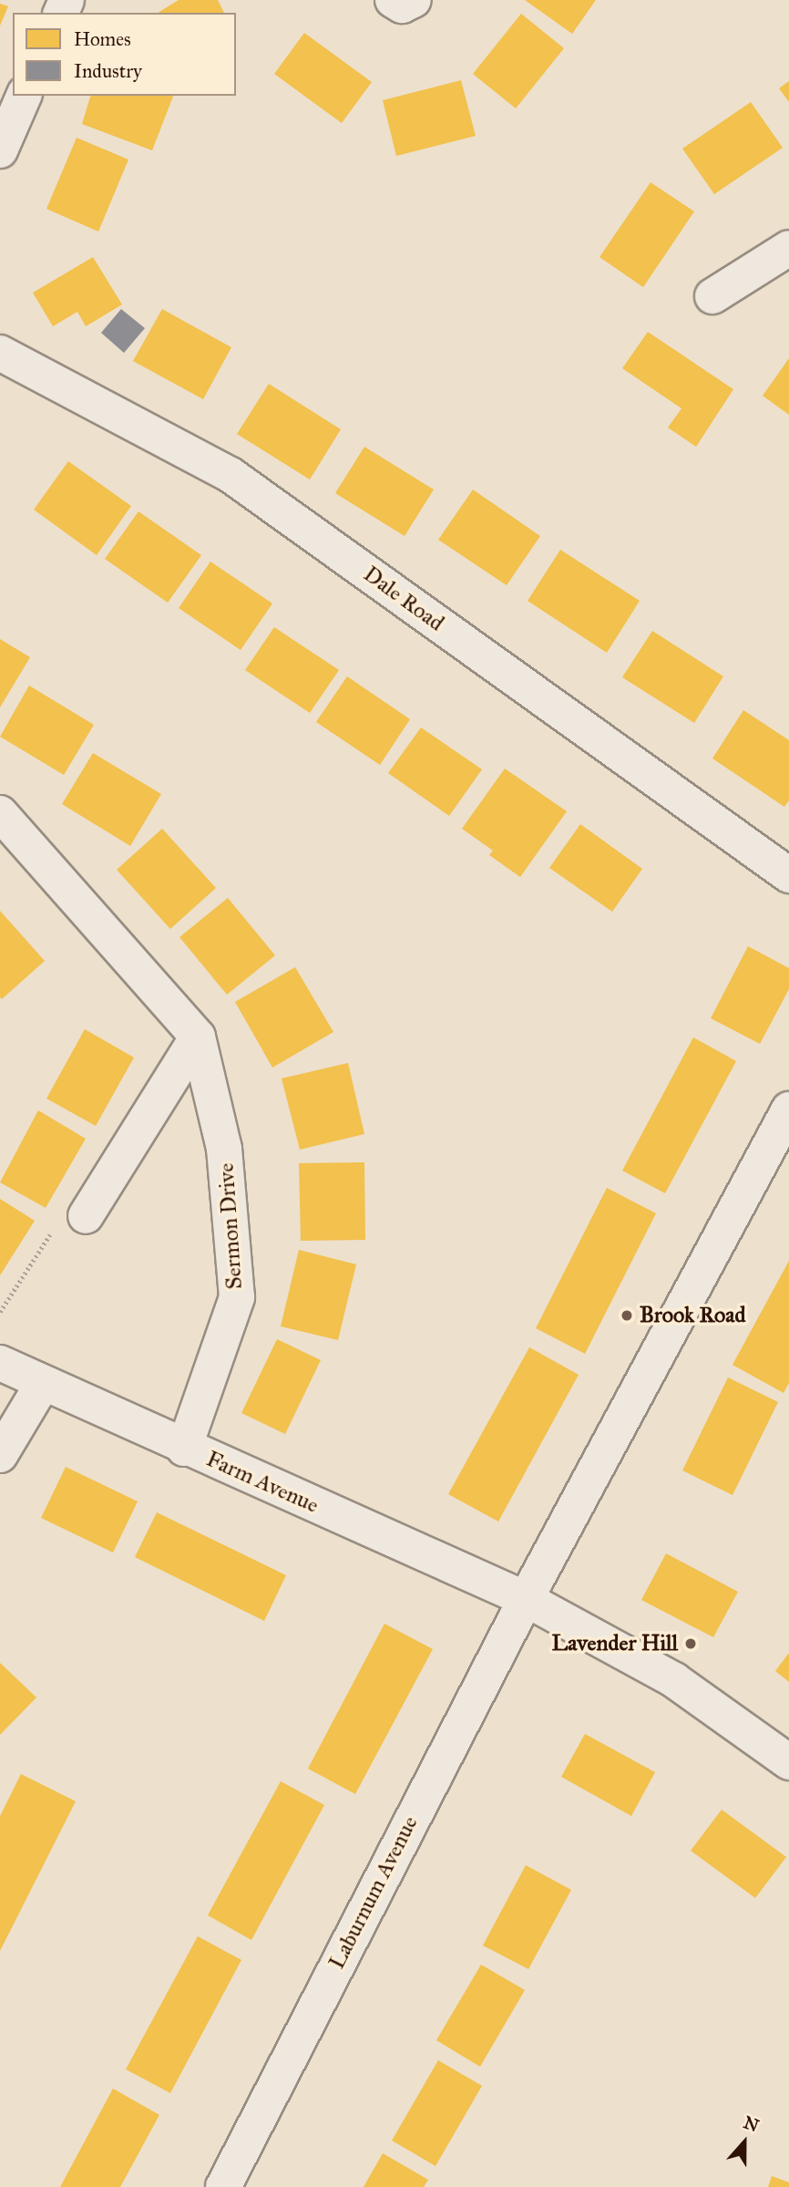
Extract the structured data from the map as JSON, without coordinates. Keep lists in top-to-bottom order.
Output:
{
  "streets": {
    "street": [
      "Dale Road",
      "Sermon Drive",
      "Farm Avenue",
      "Laburnum Avenue"
    ]
  },
  "crossings": [
    ["Sermon Drive", "Farm Avenue"],
    ["Farm Avenue", "Laburnum Avenue"]
  ],
  "places": ["Brook Road", "Lavender Hill"],
  "legend": ["Homes", "Industry"],
  "north": "top"
}
